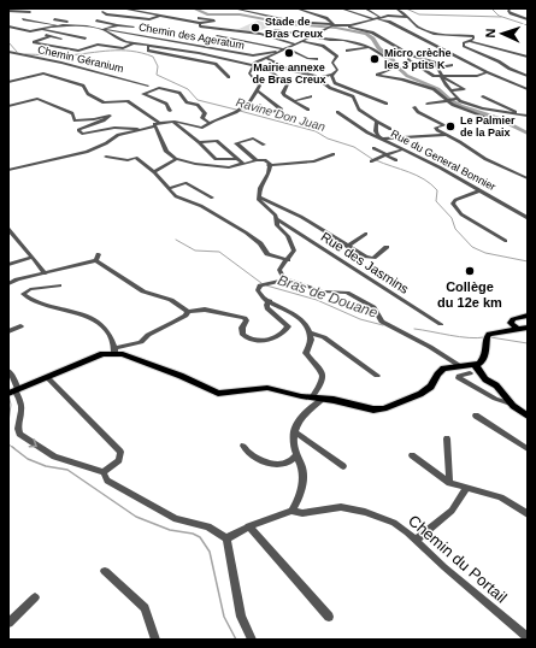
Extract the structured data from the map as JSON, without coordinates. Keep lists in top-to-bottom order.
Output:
{
  "streets": {
    "street": [
      "Chemin des Ageratum",
      "Chemin Géranium",
      "Rue du General Bonnier",
      "Rue des Jasmins",
      "Chemin du Portail"
    ]
  },
  "water": ["Ravine Don Juan", "Bras de Douane"],
  "places": [
    "Stade de Bras Creux",
    "Mairie annexe de Bras Creux",
    "Micro crèche les 3 ptits K",
    "Le Palmier de la Paix",
    "Collège du 12e km"
  ],
  "north": "left"
}
